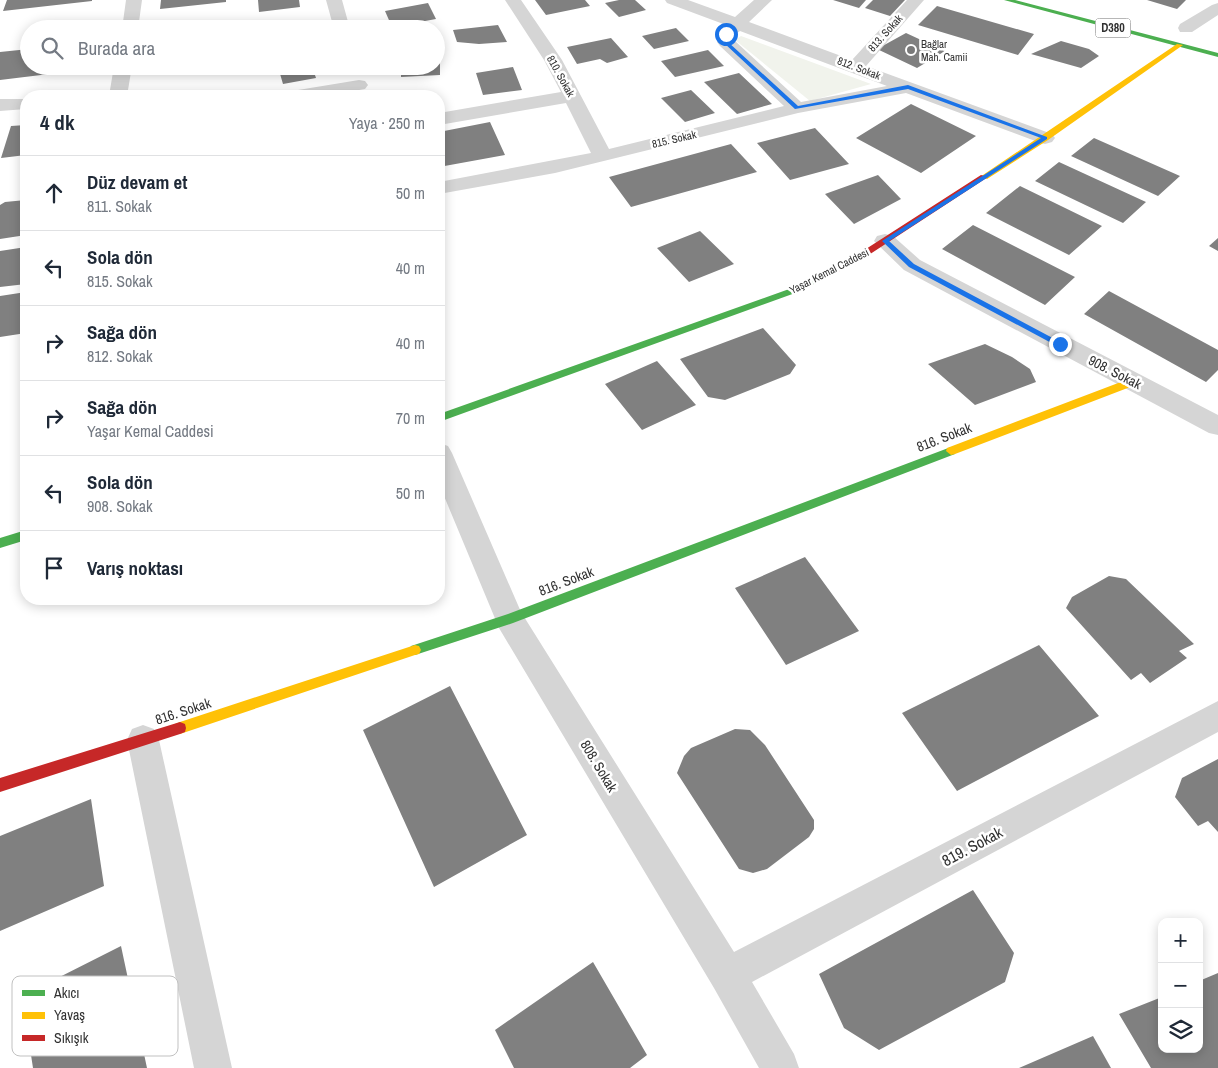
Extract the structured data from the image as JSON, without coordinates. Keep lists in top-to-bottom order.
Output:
{
  "streets": {
    "street": [
      "D380",
      "813. Sokak",
      "812. Sokak",
      "810. Sokak",
      "815. Sokak",
      "Yaşar Kemal Caddesi",
      "908. Sokak",
      "816. Sokak",
      "808. Sokak",
      "819. Sokak"
    ]
  },
  "crossings": [
    ["D380", "Yaşar Kemal Caddesi"],
    ["813. Sokak", "812. Sokak"],
    ["812. Sokak", "815. Sokak"],
    ["812. Sokak", "Yaşar Kemal Caddesi"],
    ["810. Sokak", "815. Sokak"],
    ["Yaşar Kemal Caddesi", "908. Sokak"],
    ["908. Sokak", "816. Sokak"],
    ["816. Sokak", "808. Sokak"],
    ["808. Sokak", "819. Sokak"]
  ],
  "places": ["Bağlar Mah. Camii"],
  "legend": ["Akıcı", "Yavaş", "Sıkışık"],
  "page": {
    "search": "Burada ara",
    "heading": ["4 dk", "Yaya · 250 m"],
    "list": [
      ["Düz devam et", "811. Sokak", "50 m"],
      ["Sola dön", "815. Sokak", "40 m"],
      ["Sağa dön", "812. Sokak", "40 m"],
      ["Sağa dön", "Yaşar Kemal Caddesi", "70 m"],
      ["Sola dön", "908. Sokak", "50 m"],
      "Varış noktası"
    ],
    "map_buttons": ["+", "−"]
  }
}
